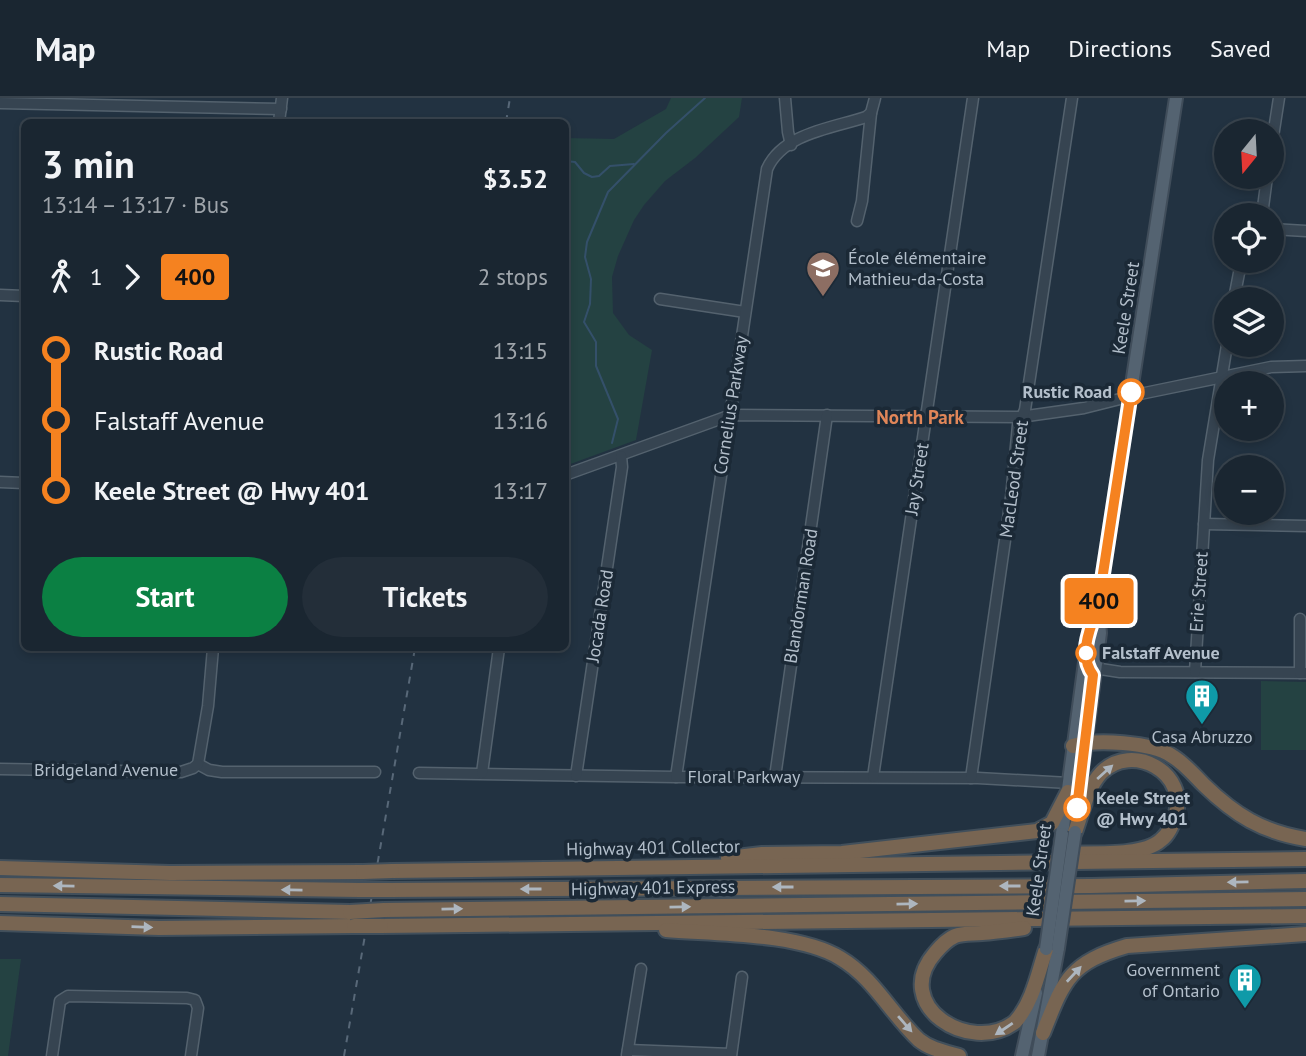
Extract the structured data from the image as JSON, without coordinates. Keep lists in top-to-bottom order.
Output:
{
  "streets": {
    "highway": ["Highway 401 Collector", "Highway 401 Express"],
    "main road": ["Keele Street"],
    "street": [
      "Cornelius Parkway",
      "Jay Street",
      "MacLeod Street",
      "Erie Street",
      "Blandorman Road",
      "Jocada Road",
      "Bridgeland Avenue",
      "Floral Parkway"
    ]
  },
  "crossings": [
    ["Keele Street", "Floral Parkway"],
    ["Cornelius Parkway", "Floral Parkway"],
    ["Jay Street", "Floral Parkway"],
    ["MacLeod Street", "Floral Parkway"],
    ["Blandorman Road", "Floral Parkway"],
    ["Jocada Road", "Floral Parkway"]
  ],
  "districts": ["North Park"],
  "places": {
    "school or university": ["École élémentaire Mathieu-da-Costa"],
    "other": ["Rustic Road", "Falstaff Avenue", "Keele Street @ Hwy 401"],
    "building": ["Casa Abruzzo", "Government of Ontario"]
  },
  "lines": ["bus line 400"],
  "north": "bottom",
  "page": {
    "header": "Map",
    "nav": ["Map", "Directions", "Saved"],
    "on_map": "400",
    "map_buttons": ["+", "−"],
    "heading": ["3 min", "13:14 – 13:17 · Bus", "$3.52"],
    "legs": ["1", "400", "2 stops"],
    "list": [
      {
        "name": "Rustic Road",
        "value": "13:15"
      },
      {
        "name": "Falstaff Avenue",
        "value": "13:16"
      },
      {
        "name": "Keele Street @ Hwy 401",
        "value": "13:17"
      }
    ],
    "buttons": ["Start", "Tickets"]
  }
}
